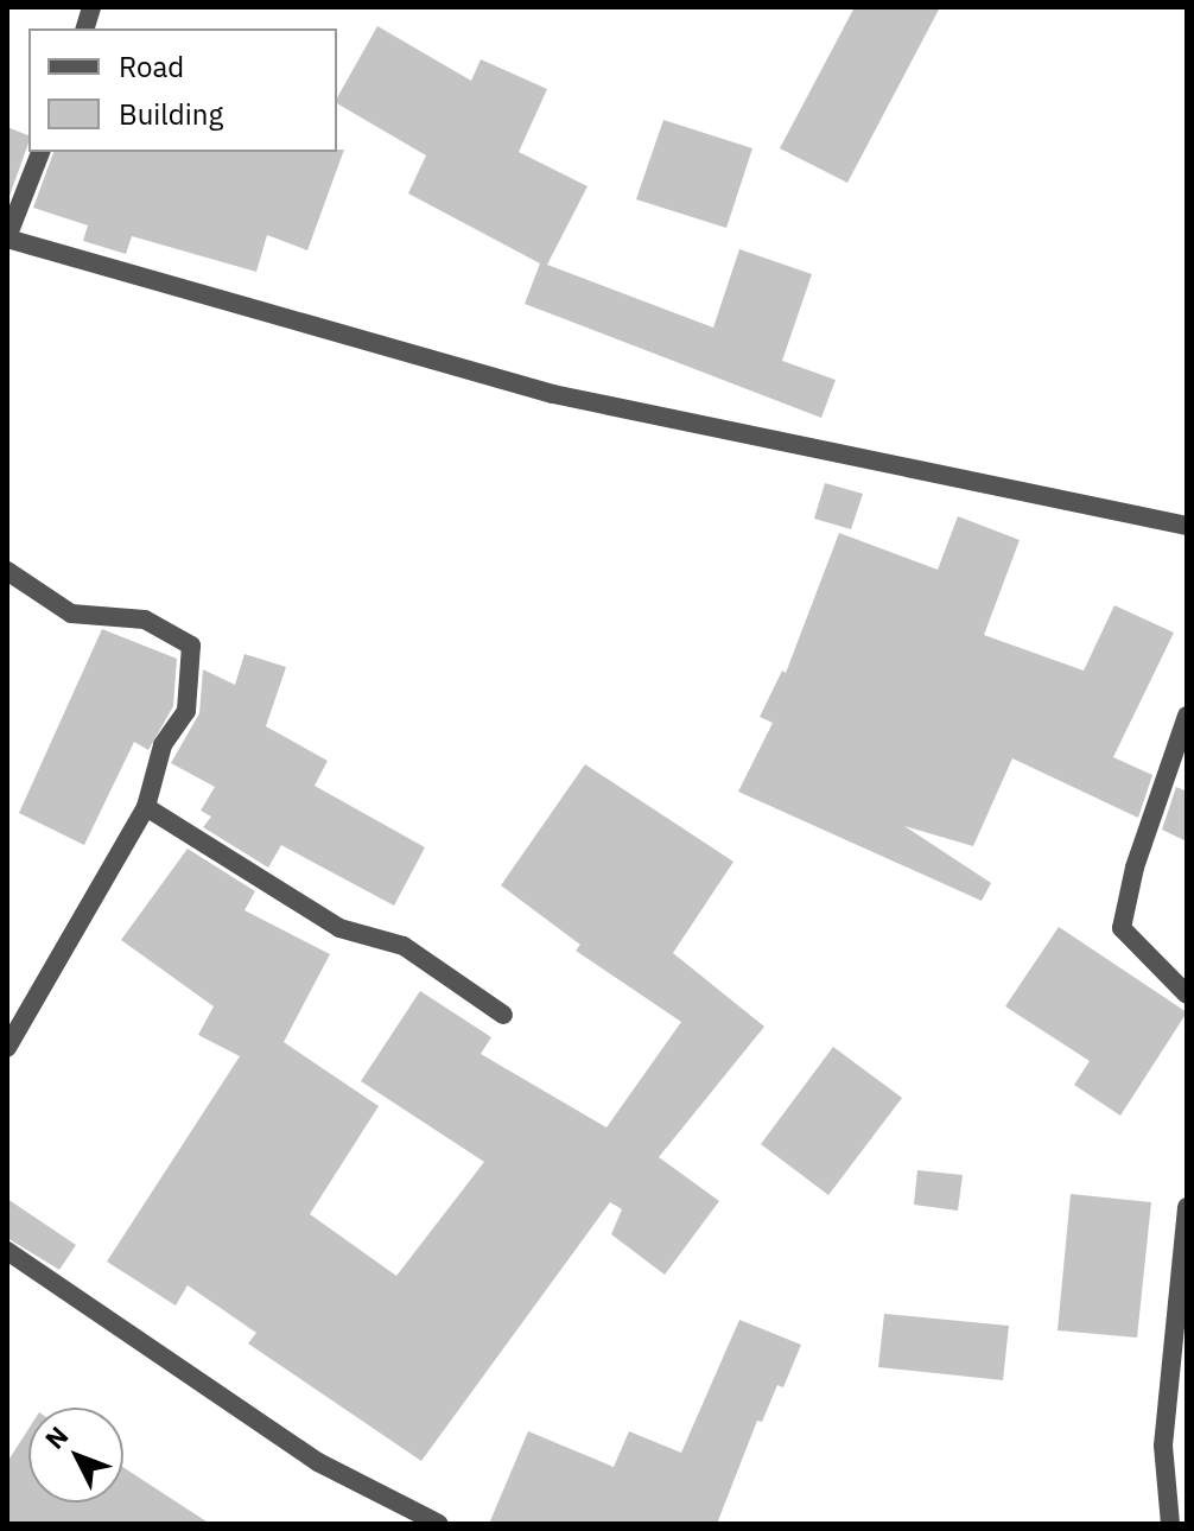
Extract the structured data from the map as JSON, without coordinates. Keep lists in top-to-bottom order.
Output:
{
  "legend": ["Road", "Building"],
  "north": "top left"
}
